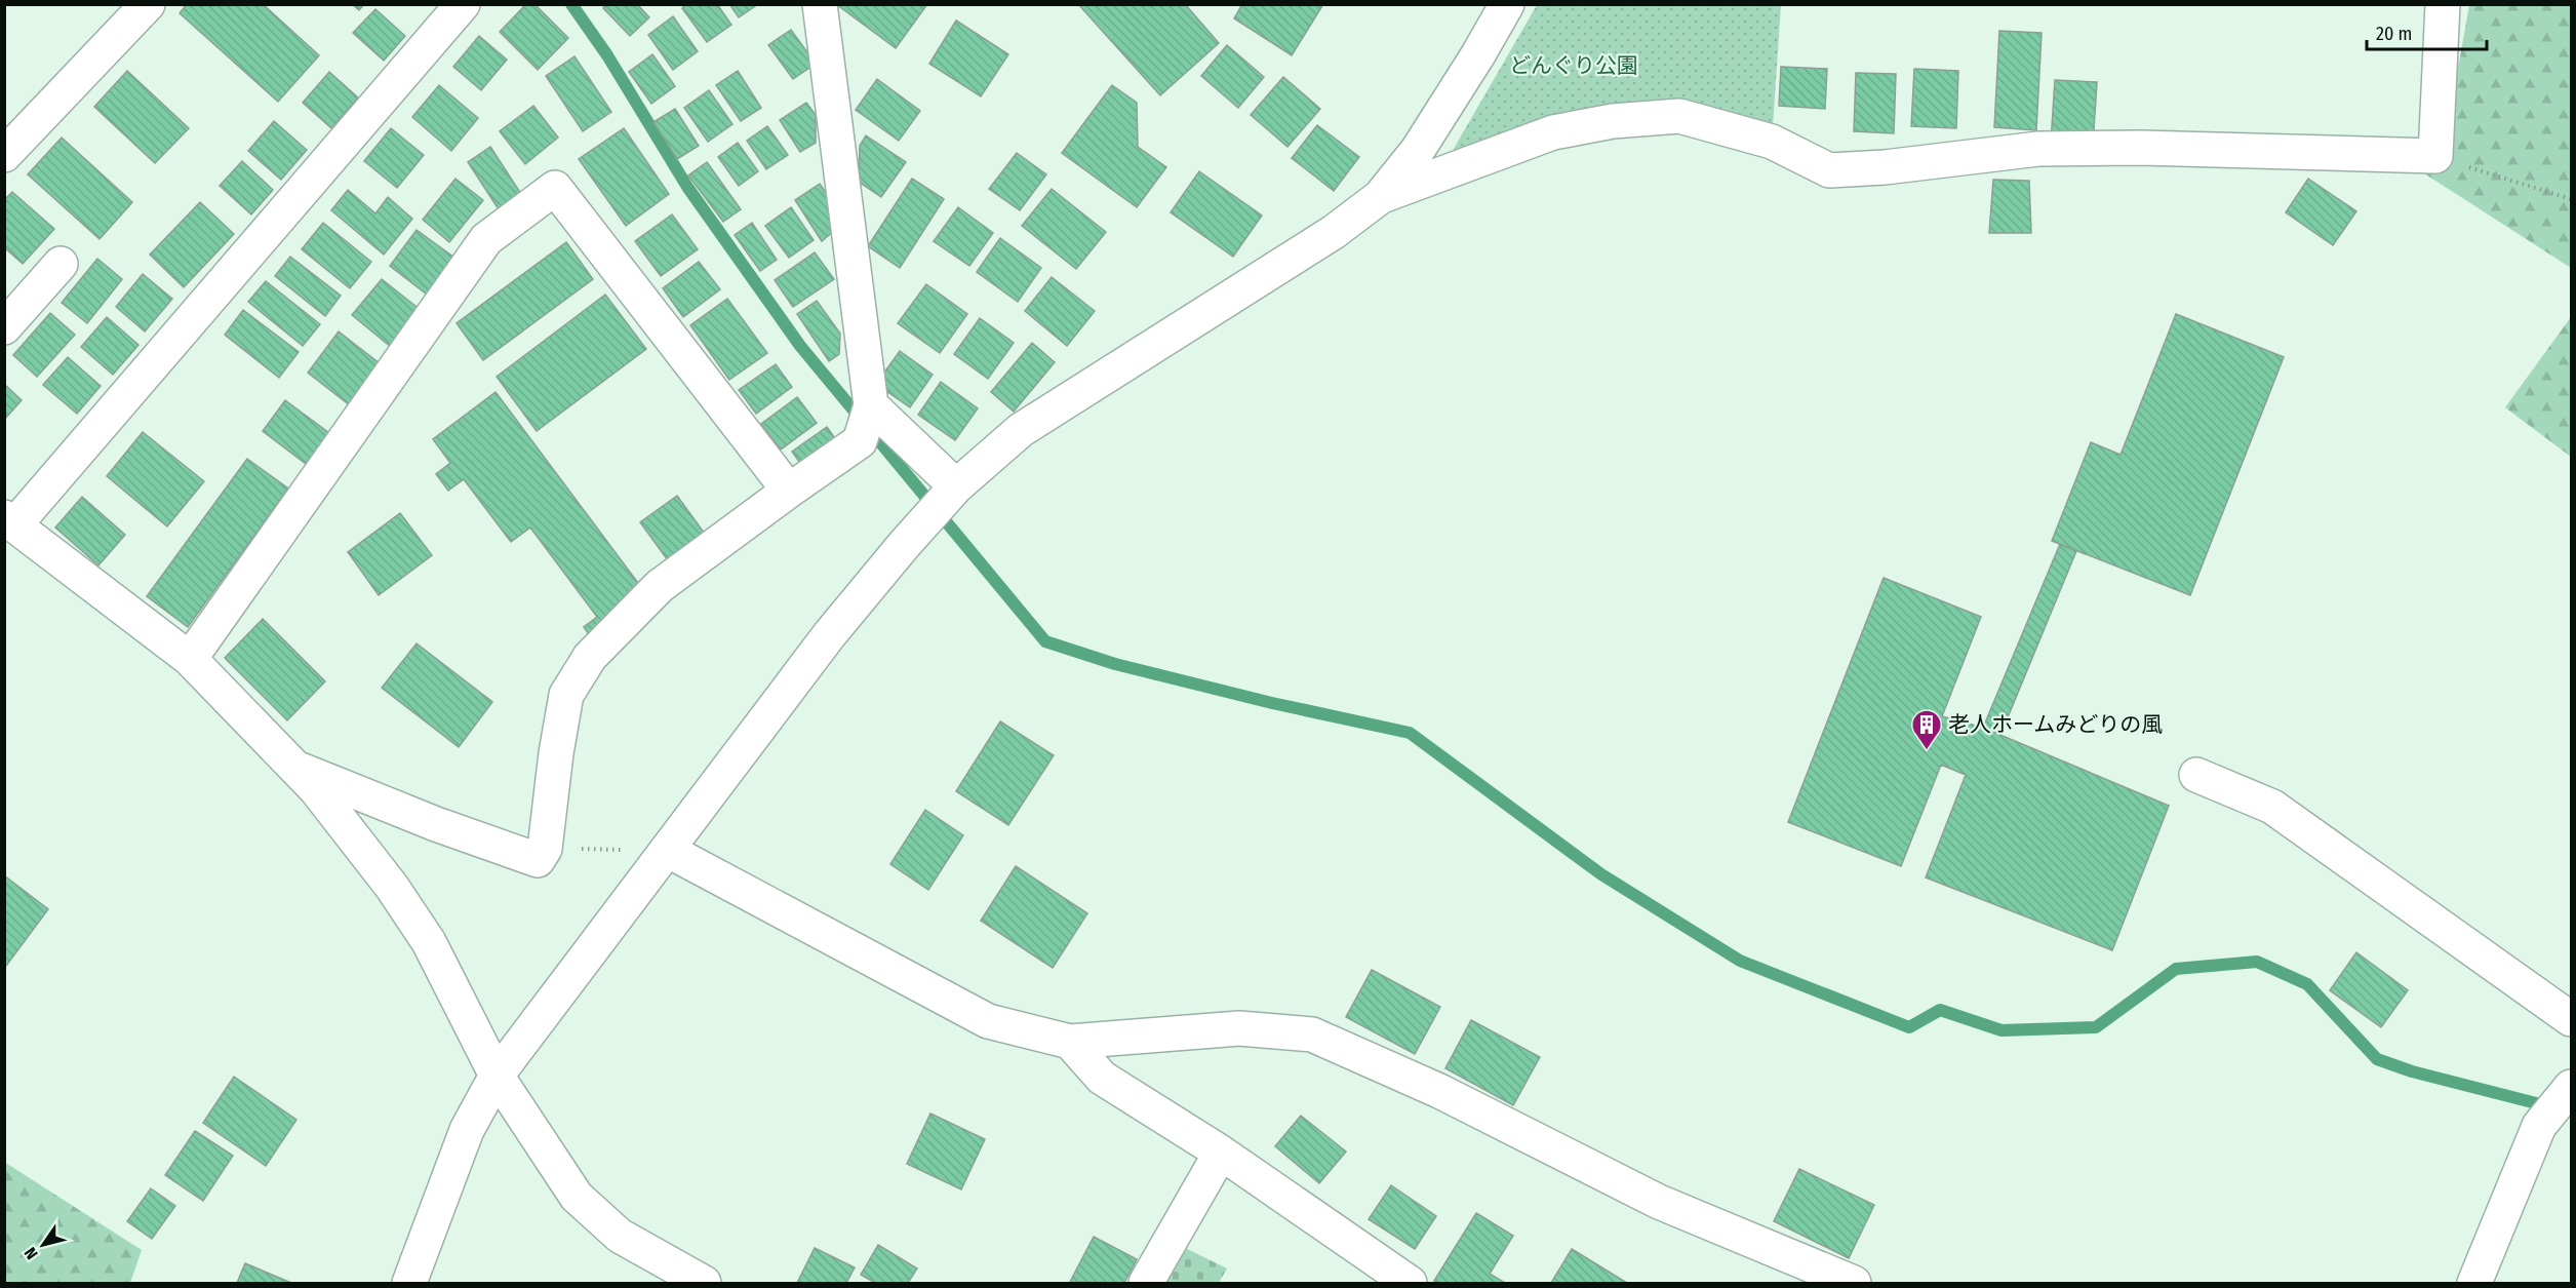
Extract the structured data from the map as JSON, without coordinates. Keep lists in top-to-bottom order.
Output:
{
  "parks": ["どんぐり公園"],
  "places": {
    "building": ["老人ホームみどりの風"]
  },
  "scale_bar": "20 m",
  "north": "bottom left"
}
